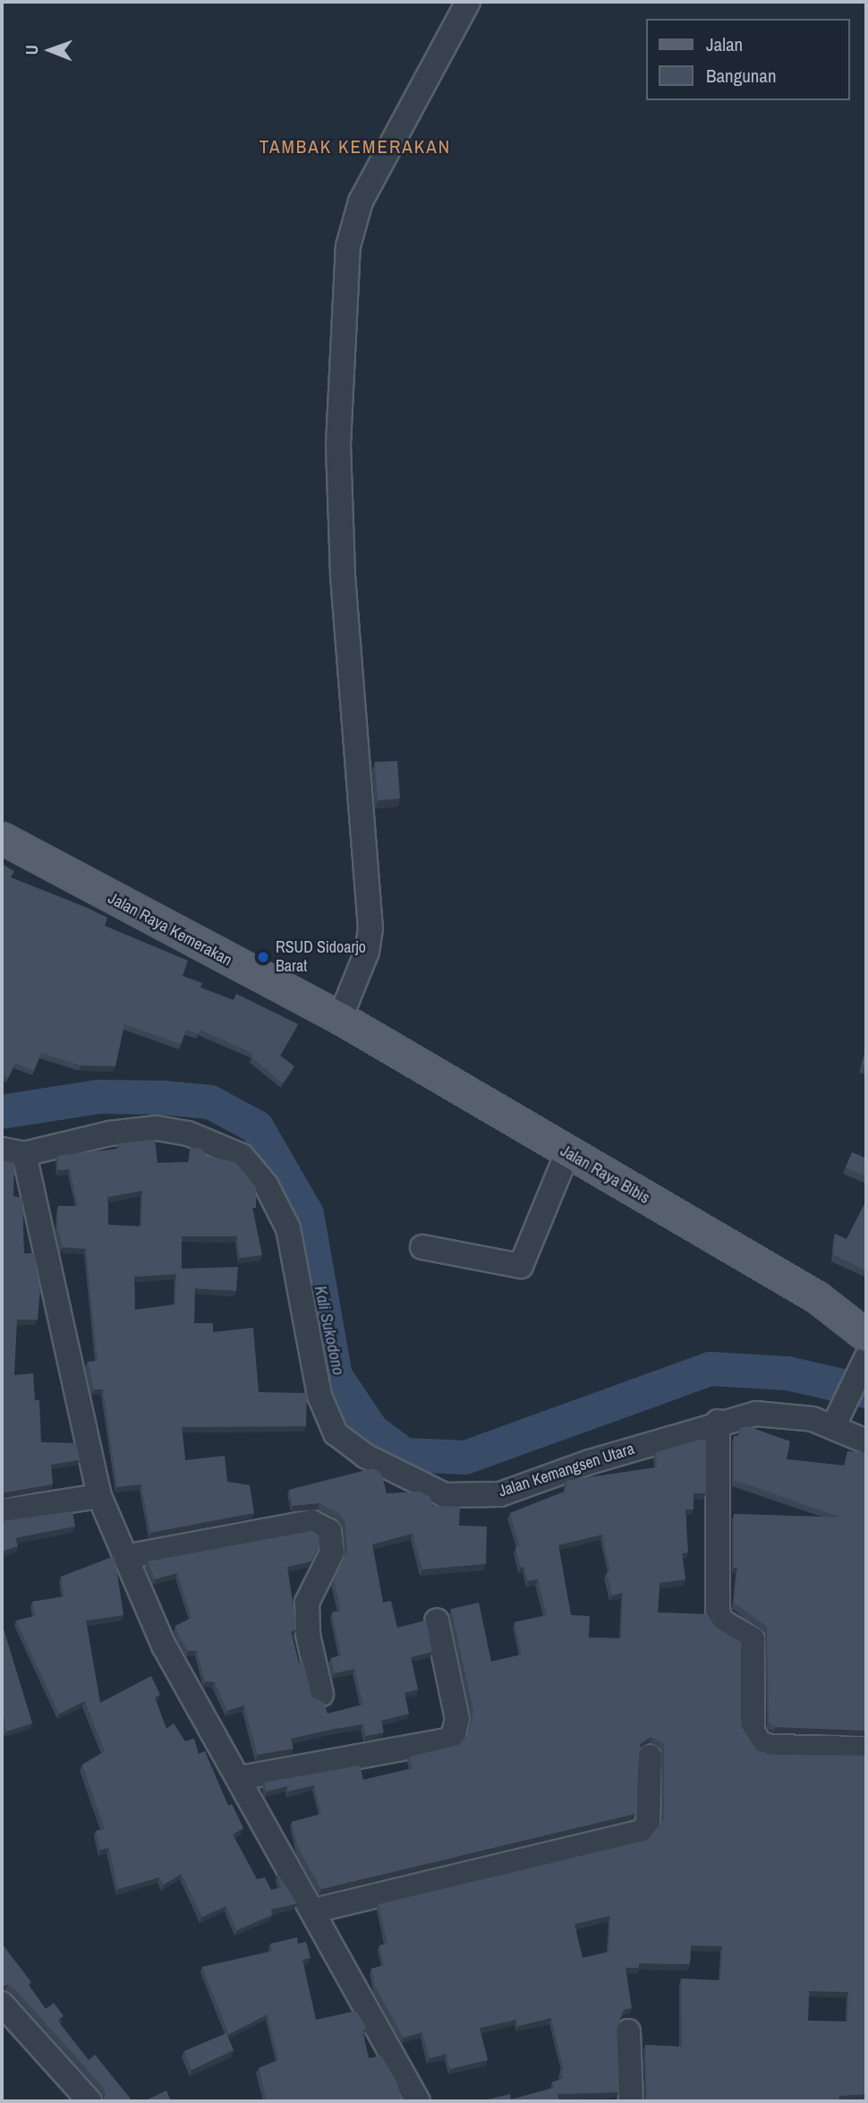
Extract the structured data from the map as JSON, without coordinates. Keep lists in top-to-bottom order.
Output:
{
  "streets": {
    "main road": ["Jalan Raya Kemerakan", "Jalan Raya Bibis"],
    "street": ["Jalan Kemangsen Utara"]
  },
  "crossings": [
    ["Jalan Raya Kemerakan", "Jalan Raya Bibis"]
  ],
  "districts": ["TAMBAK KEMERAKAN"],
  "water": ["Kali Sukodono"],
  "places": ["RSUD Sidoarjo Barat"],
  "legend": ["Jalan", "Bangunan"],
  "north": "left"
}
